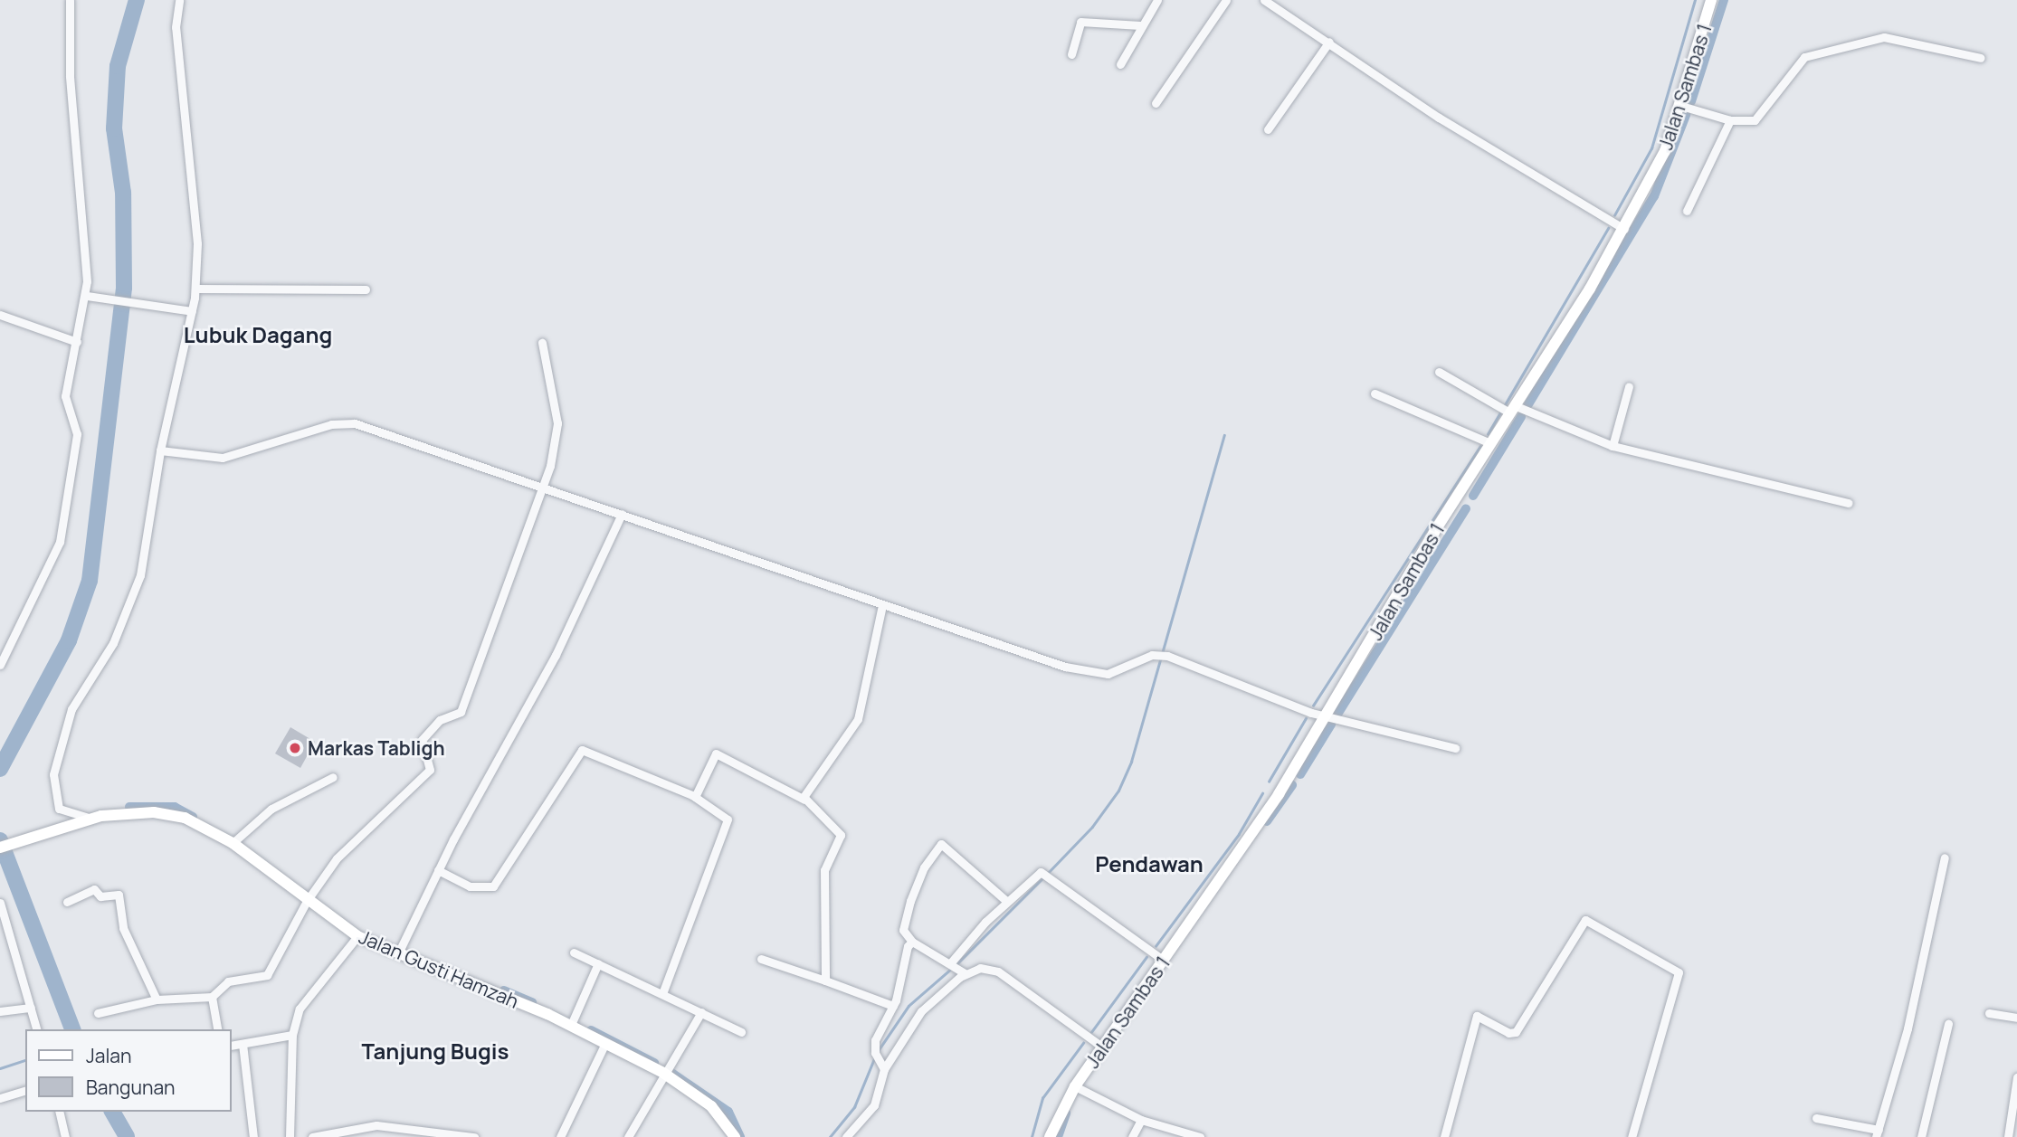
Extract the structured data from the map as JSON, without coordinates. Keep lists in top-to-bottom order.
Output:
{
  "streets": {
    "street": ["Jalan Sambas 1", "Jalan Gusti Hamzah"]
  },
  "districts": ["Lubuk Dagang", "Pendawan", "Tanjung Bugis"],
  "places": ["Markas Tabligh"],
  "legend": ["Jalan", "Bangunan"]
}
